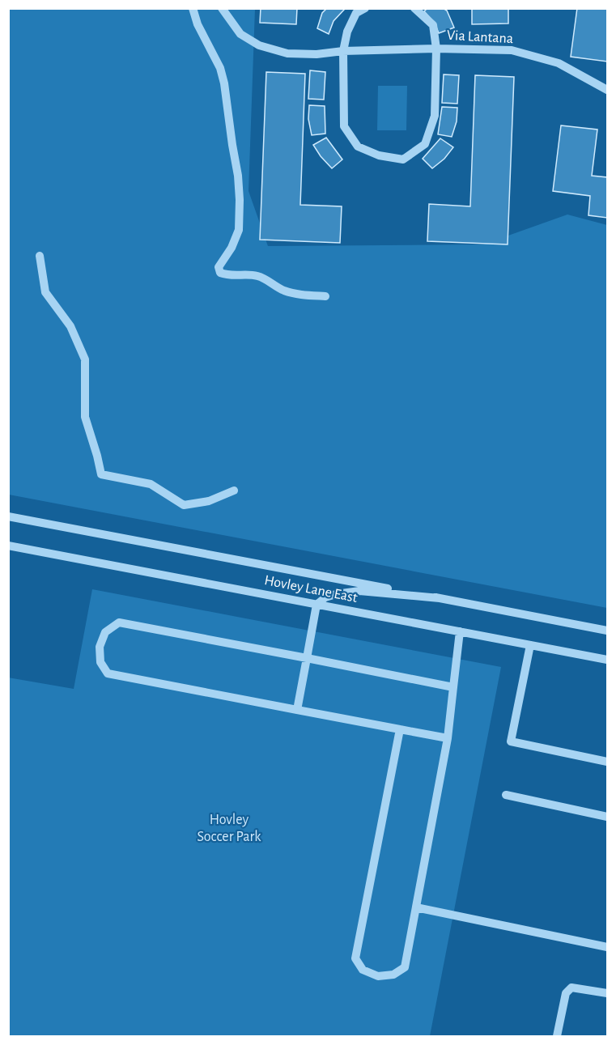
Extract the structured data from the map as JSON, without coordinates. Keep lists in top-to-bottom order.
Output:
{
  "streets": {
    "street": ["Via Lantana", "Hovley Lane East"]
  },
  "parks": ["Hovley Soccer Park"]
}
